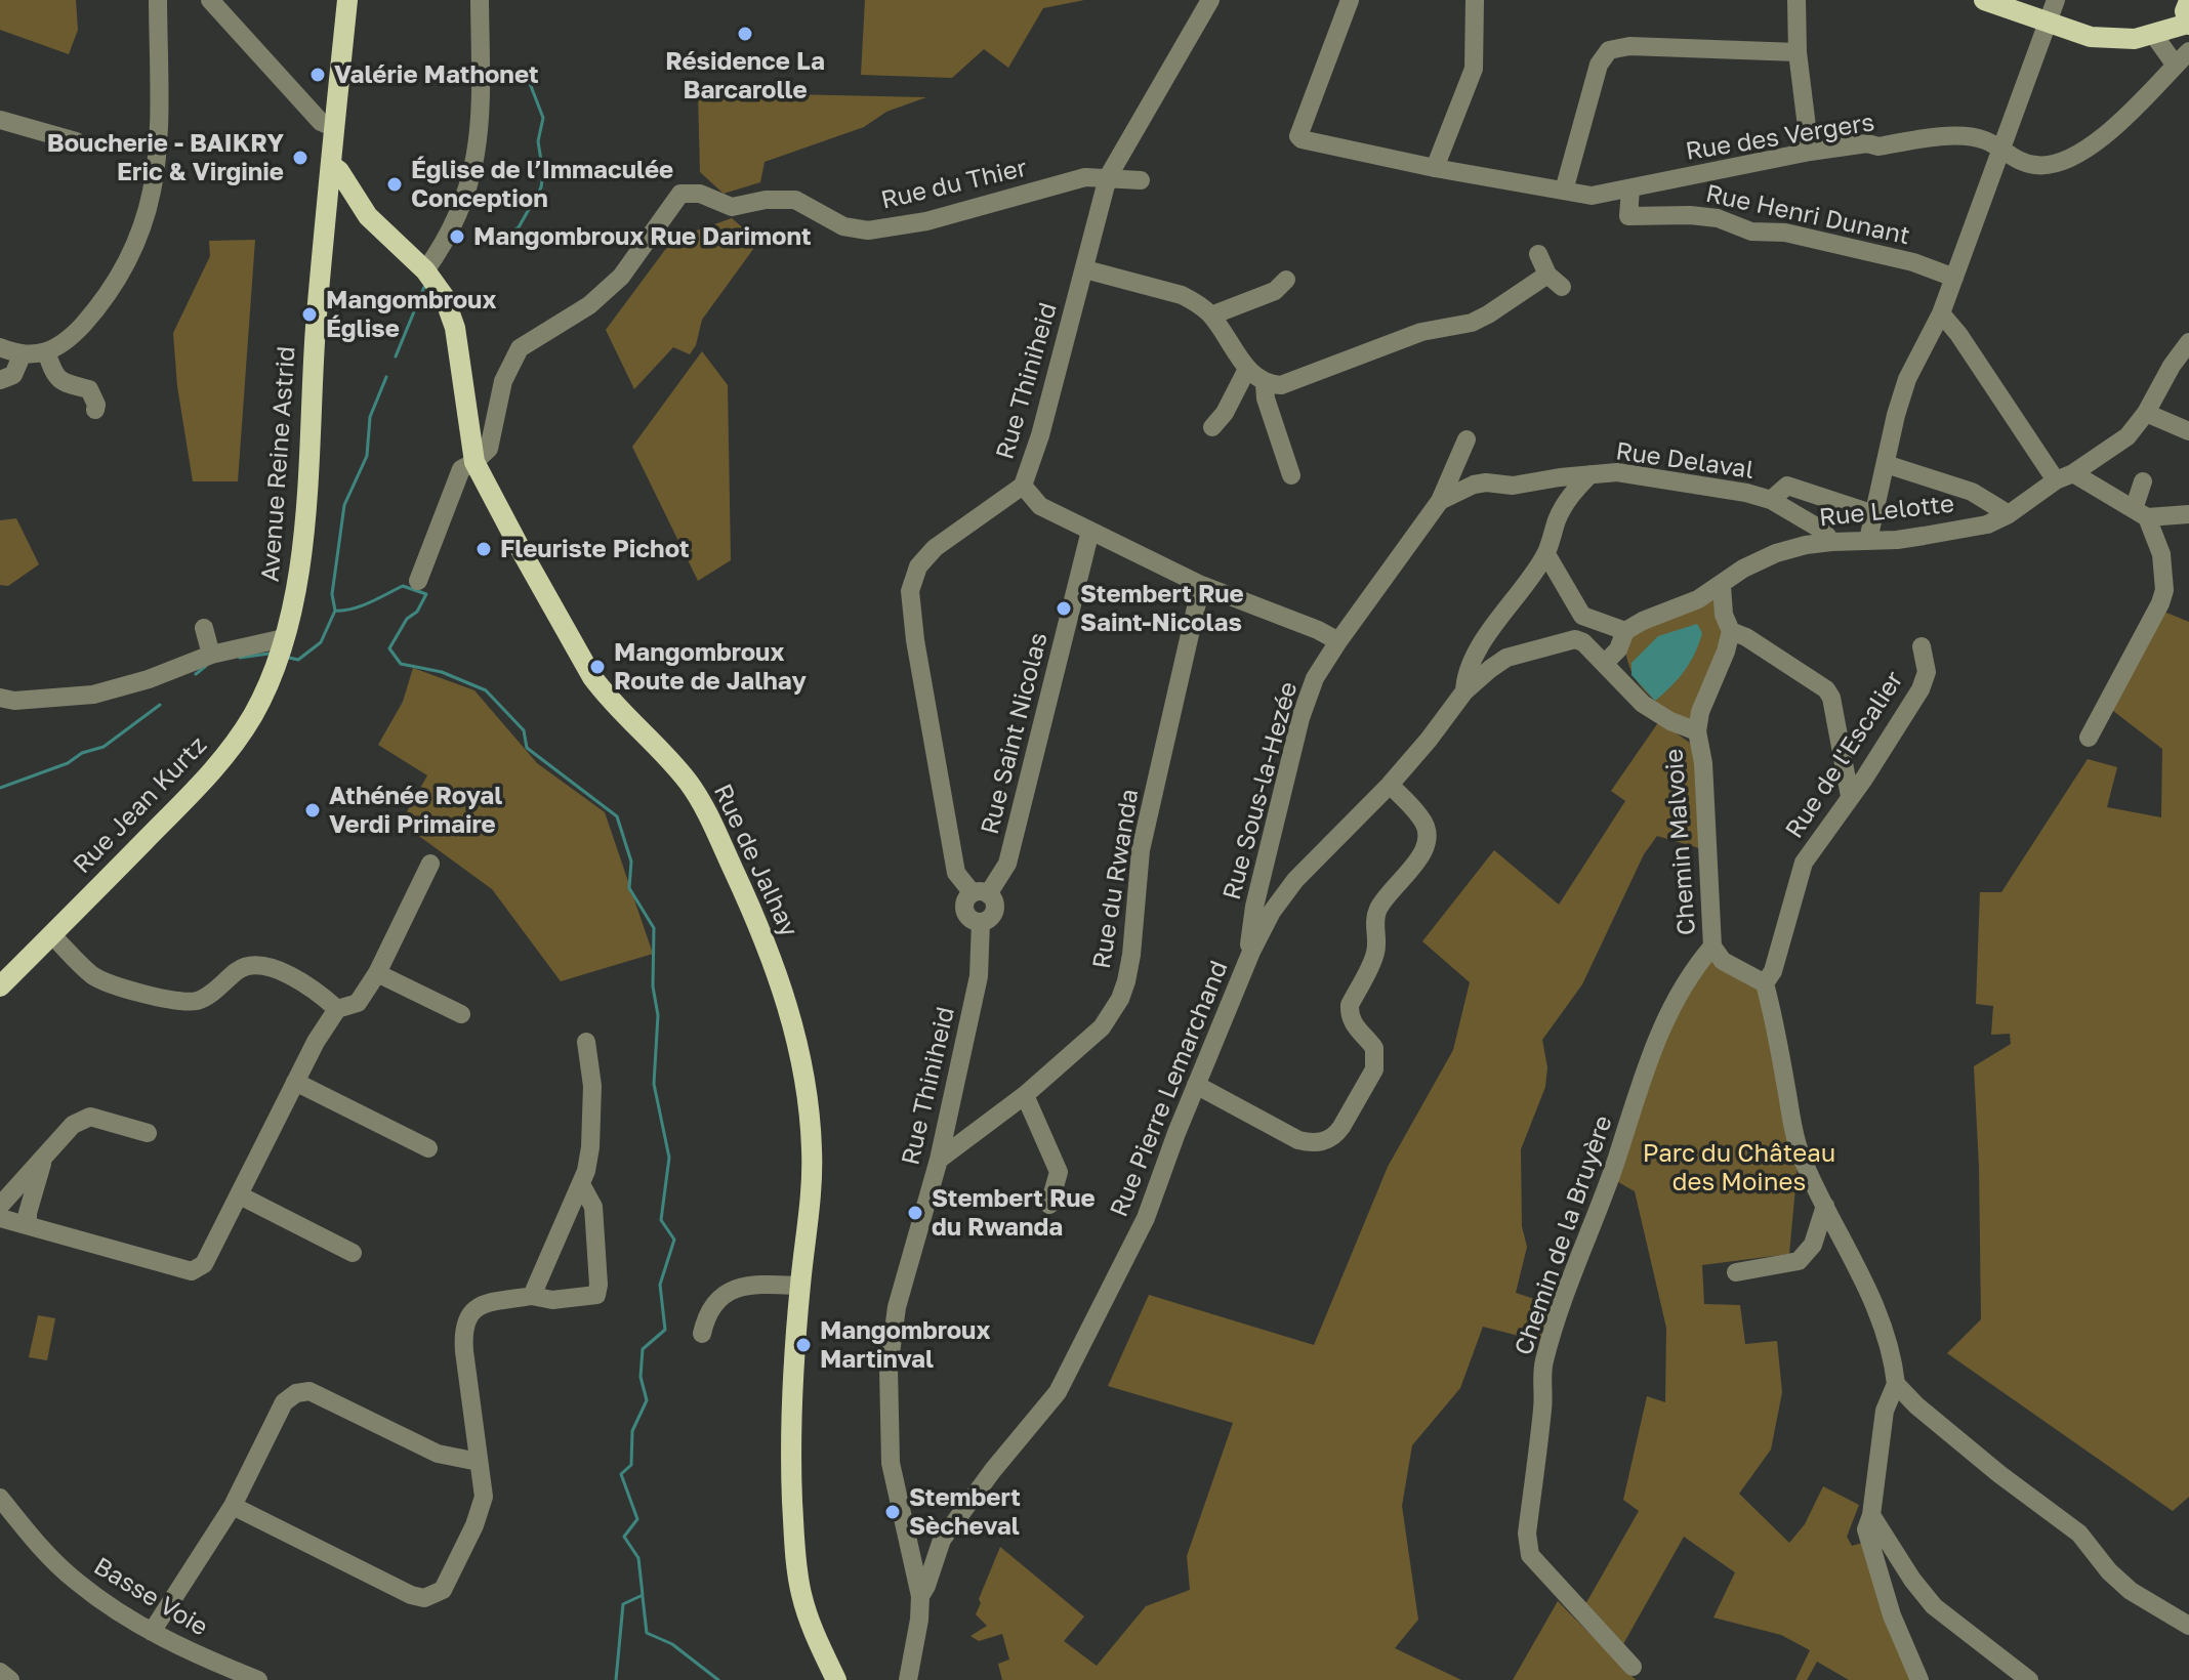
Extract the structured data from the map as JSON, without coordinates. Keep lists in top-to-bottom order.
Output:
{
  "streets": {
    "main road": ["Avenue Reine Astrid", "Rue Jean Kurtz", "Rue de Jalhay"],
    "street": [
      "Rue des Vergers",
      "Rue du Thier",
      "Rue Henri Dunant",
      "Rue Thiniheid",
      "Rue Delaval",
      "Rue Lelotte",
      "Rue Saint Nicolas",
      "Rue de l'Escalier",
      "Rue Sous-la-Hezée",
      "Chemin Malvoie",
      "Rue du Rwanda",
      "Rue Pierre Lemarchand",
      "Chemin de la Bruyère",
      "Basse Voie"
    ]
  },
  "crossings": [
    ["Rue des Vergers", "Rue Henri Dunant"],
    ["Rue du Thier", "Rue Thiniheid"],
    ["Rue du Thier", "Rue de Jalhay"],
    ["Rue Thiniheid", "Rue Saint Nicolas"],
    ["Rue Thiniheid", "Rue du Rwanda"],
    ["Rue Thiniheid", "Rue Pierre Lemarchand"],
    ["Rue Delaval", "Rue Lelotte"],
    ["Rue Delaval", "Rue Sous-la-Hezée"],
    ["Rue Delaval", "Rue Pierre Lemarchand"],
    ["Avenue Reine Astrid", "Rue Jean Kurtz"],
    ["Avenue Reine Astrid", "Rue de Jalhay"],
    ["Rue de l'Escalier", "Chemin Malvoie"],
    ["Rue Sous-la-Hezée", "Rue Pierre Lemarchand"],
    ["Chemin Malvoie", "Chemin de la Bruyère"]
  ],
  "parks": ["Parc du Château des Moines"],
  "places": [
    "Résidence La Barcarolle",
    "Valérie Mathonet",
    "Boucherie - BAIKRY Eric & Virginie",
    "Église de l’Immaculée Conception",
    "Mangombroux Rue Darimont",
    "Mangombroux Église",
    "Fleuriste Pichot",
    "Stembert Rue Saint-Nicolas",
    "Mangombroux Route de Jalhay",
    "Athénée Royal Verdi Primaire",
    "Stembert Rue du Rwanda",
    "Mangombroux Martinval",
    "Stembert Sècheval"
  ]
}
